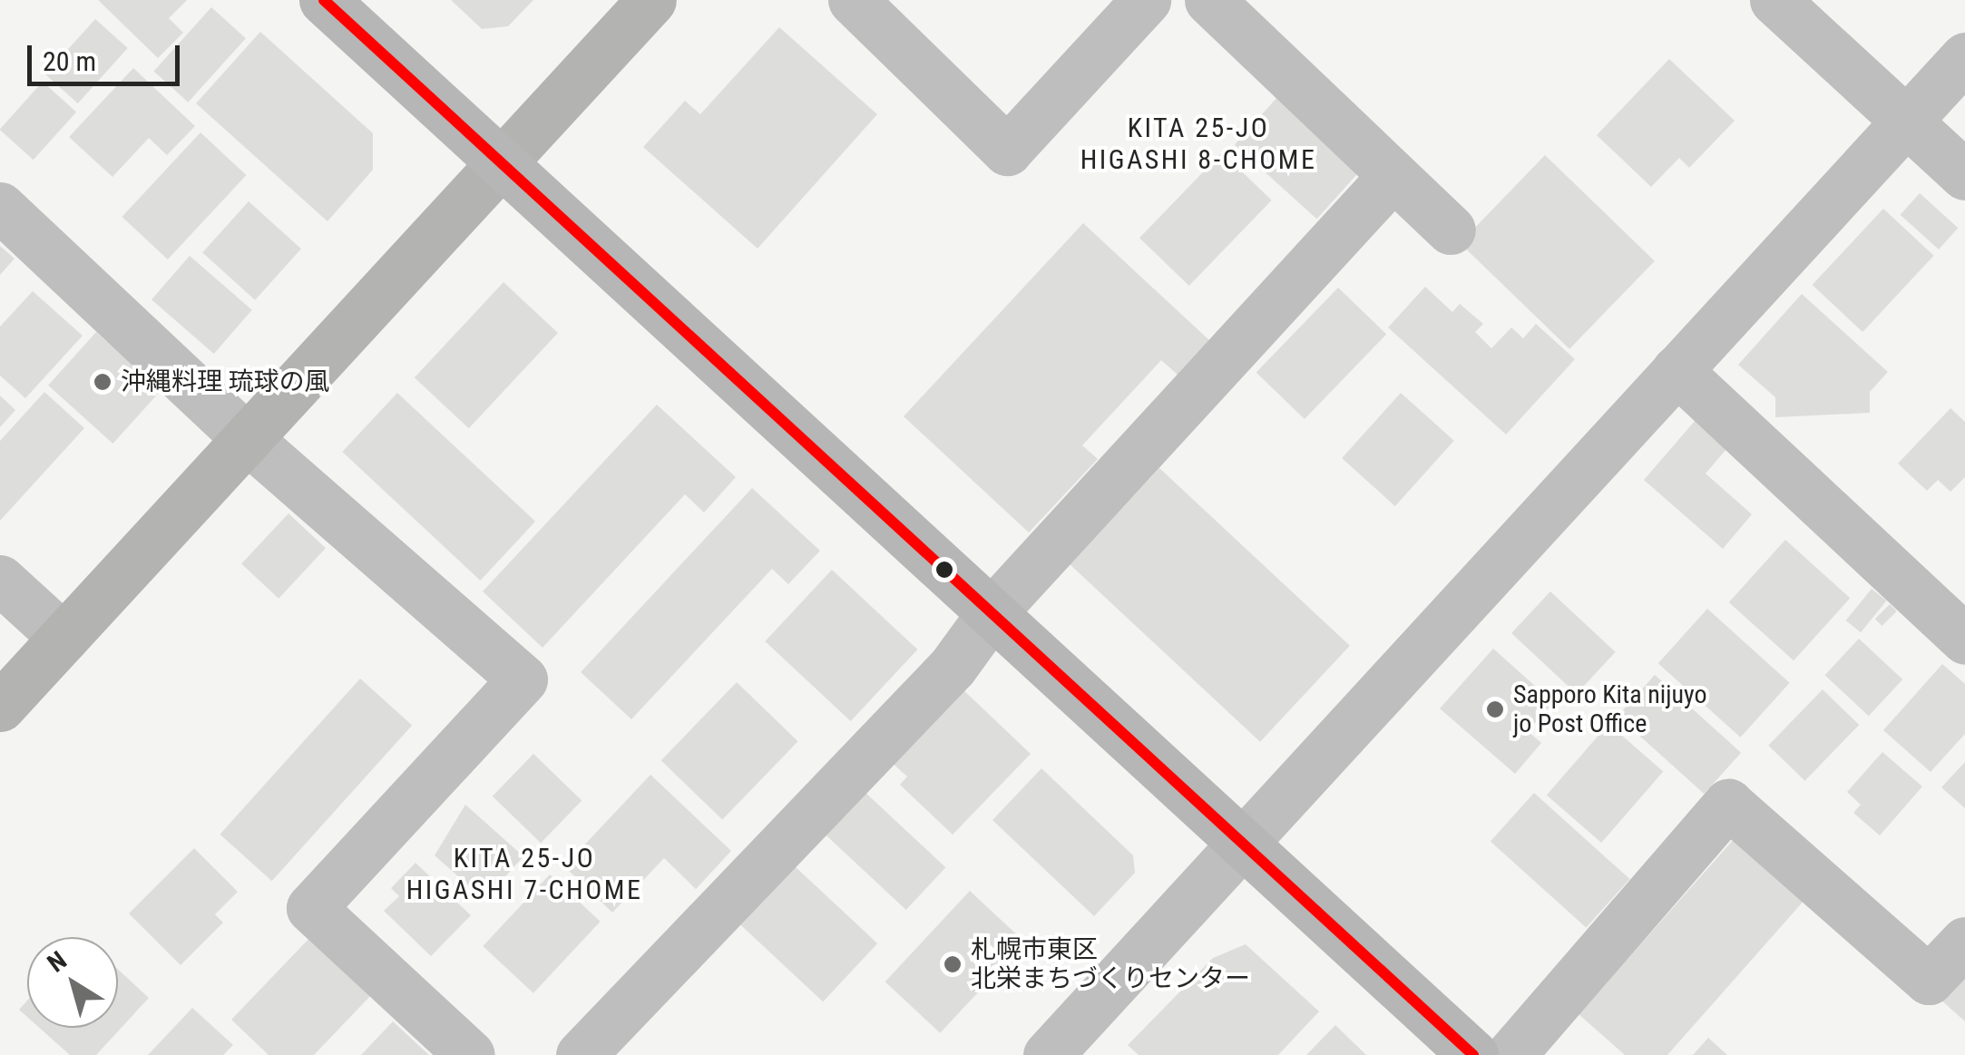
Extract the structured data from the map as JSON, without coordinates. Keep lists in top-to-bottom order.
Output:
{
  "districts": ["KITA 25-JO HIGASHI 8-CHOME", "KITA 25-JO HIGASHI 7-CHOME"],
  "places": ["沖縄料理 琉球の風", "Sapporo Kita nijuyo jo Post Office", "札幌市東区 北栄まちづくりセンター"],
  "scale_bar": "20 m",
  "north": "top left"
}
